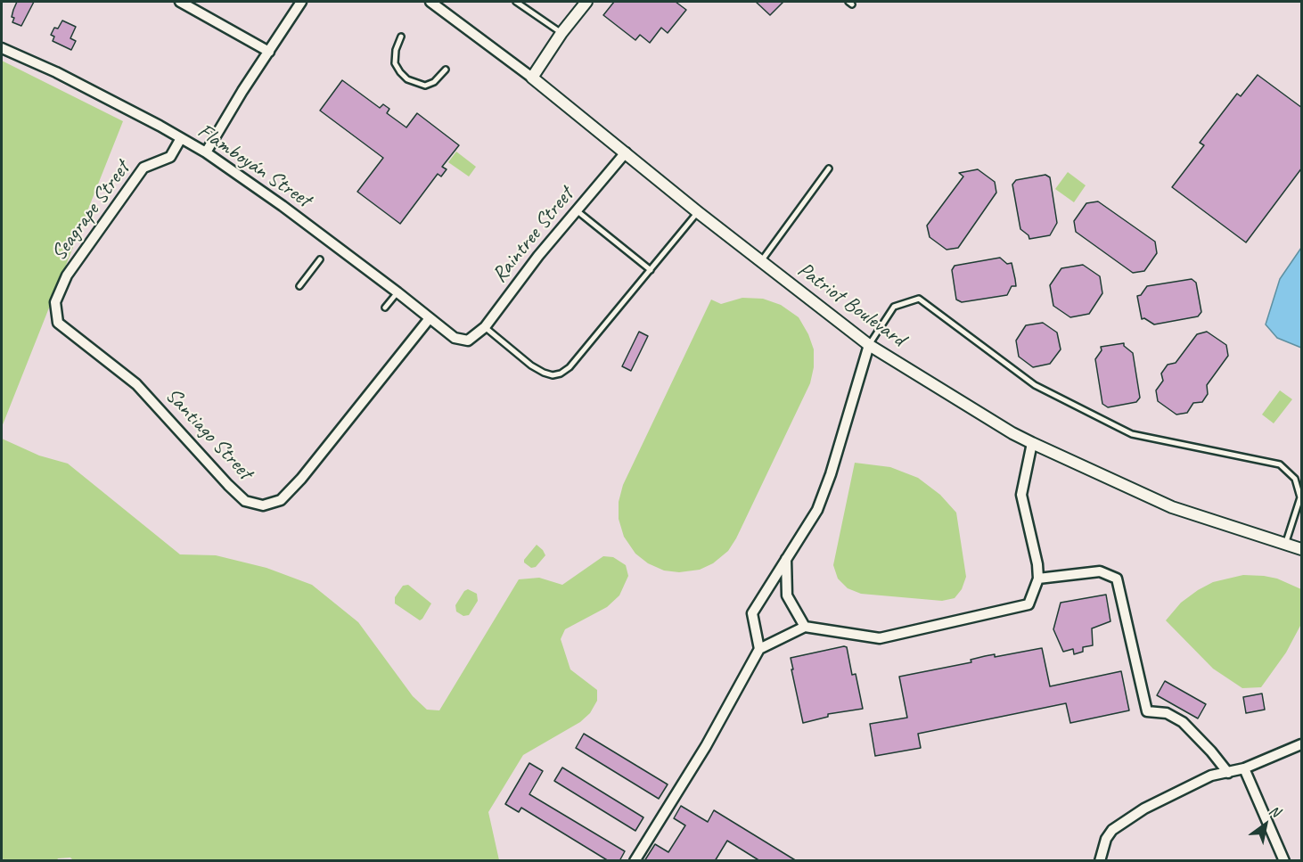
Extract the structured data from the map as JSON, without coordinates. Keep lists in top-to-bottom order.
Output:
{
  "streets": {
    "street": [
      "Flamboyán Street",
      "Seagrape Street",
      "Raintree Street",
      "Patriot Boulevard",
      "Santiago Street"
    ]
  },
  "crossings": [
    ["Flamboyán Street", "Seagrape Street"],
    ["Flamboyán Street", "Raintree Street"],
    ["Flamboyán Street", "Santiago Street"],
    ["Seagrape Street", "Santiago Street"],
    ["Raintree Street", "Patriot Boulevard"]
  ],
  "north": "top right"
}
